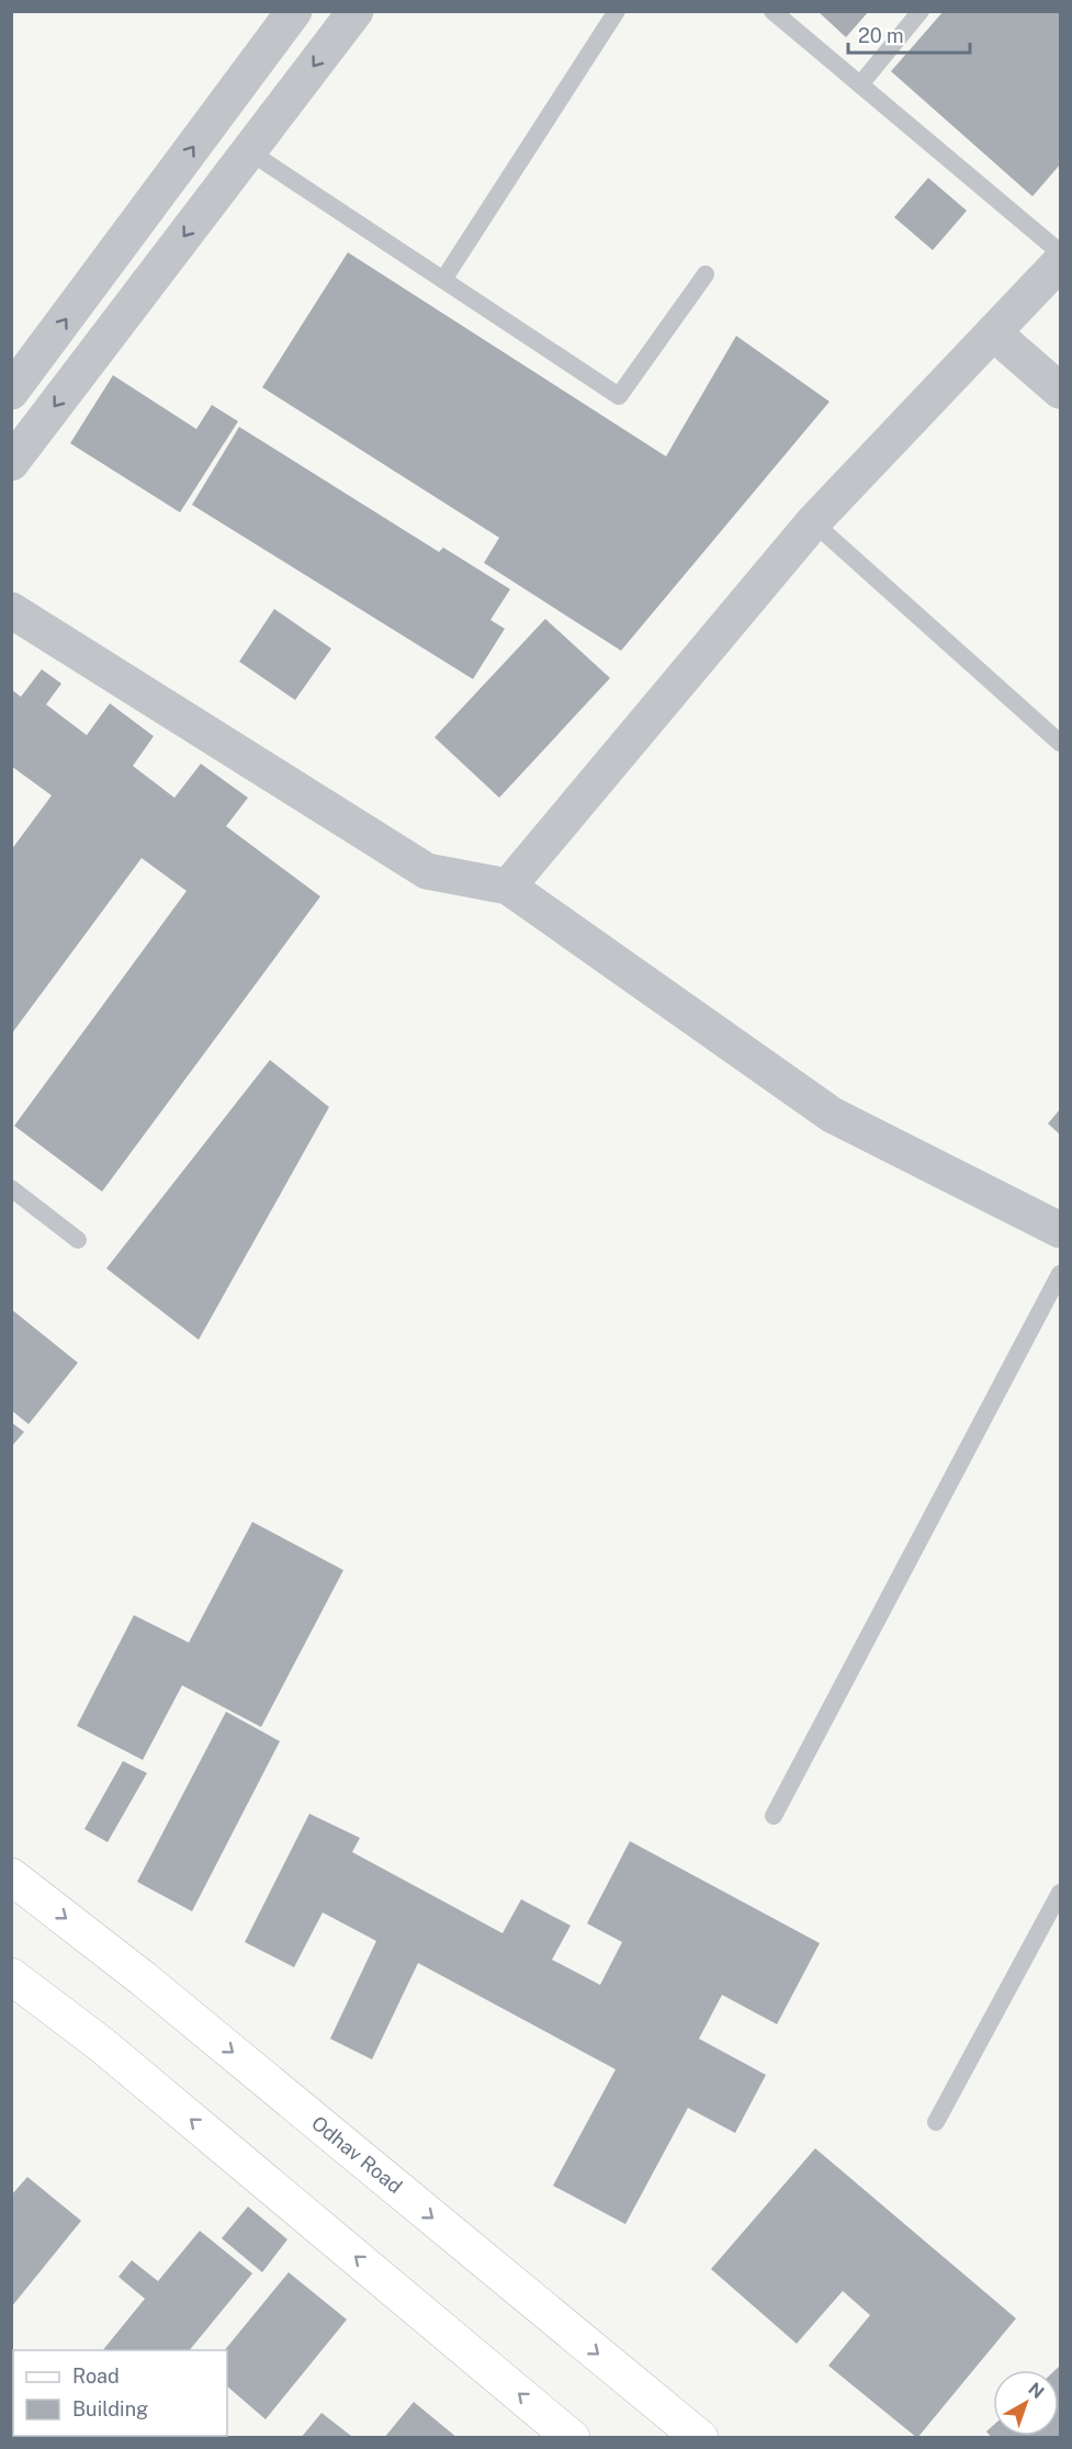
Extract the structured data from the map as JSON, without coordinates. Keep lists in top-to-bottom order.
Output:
{
  "streets": {
    "main road": ["Odhav Road"]
  },
  "legend": ["Road", "Building"],
  "scale_bar": "20 m",
  "north": "top right"
}
